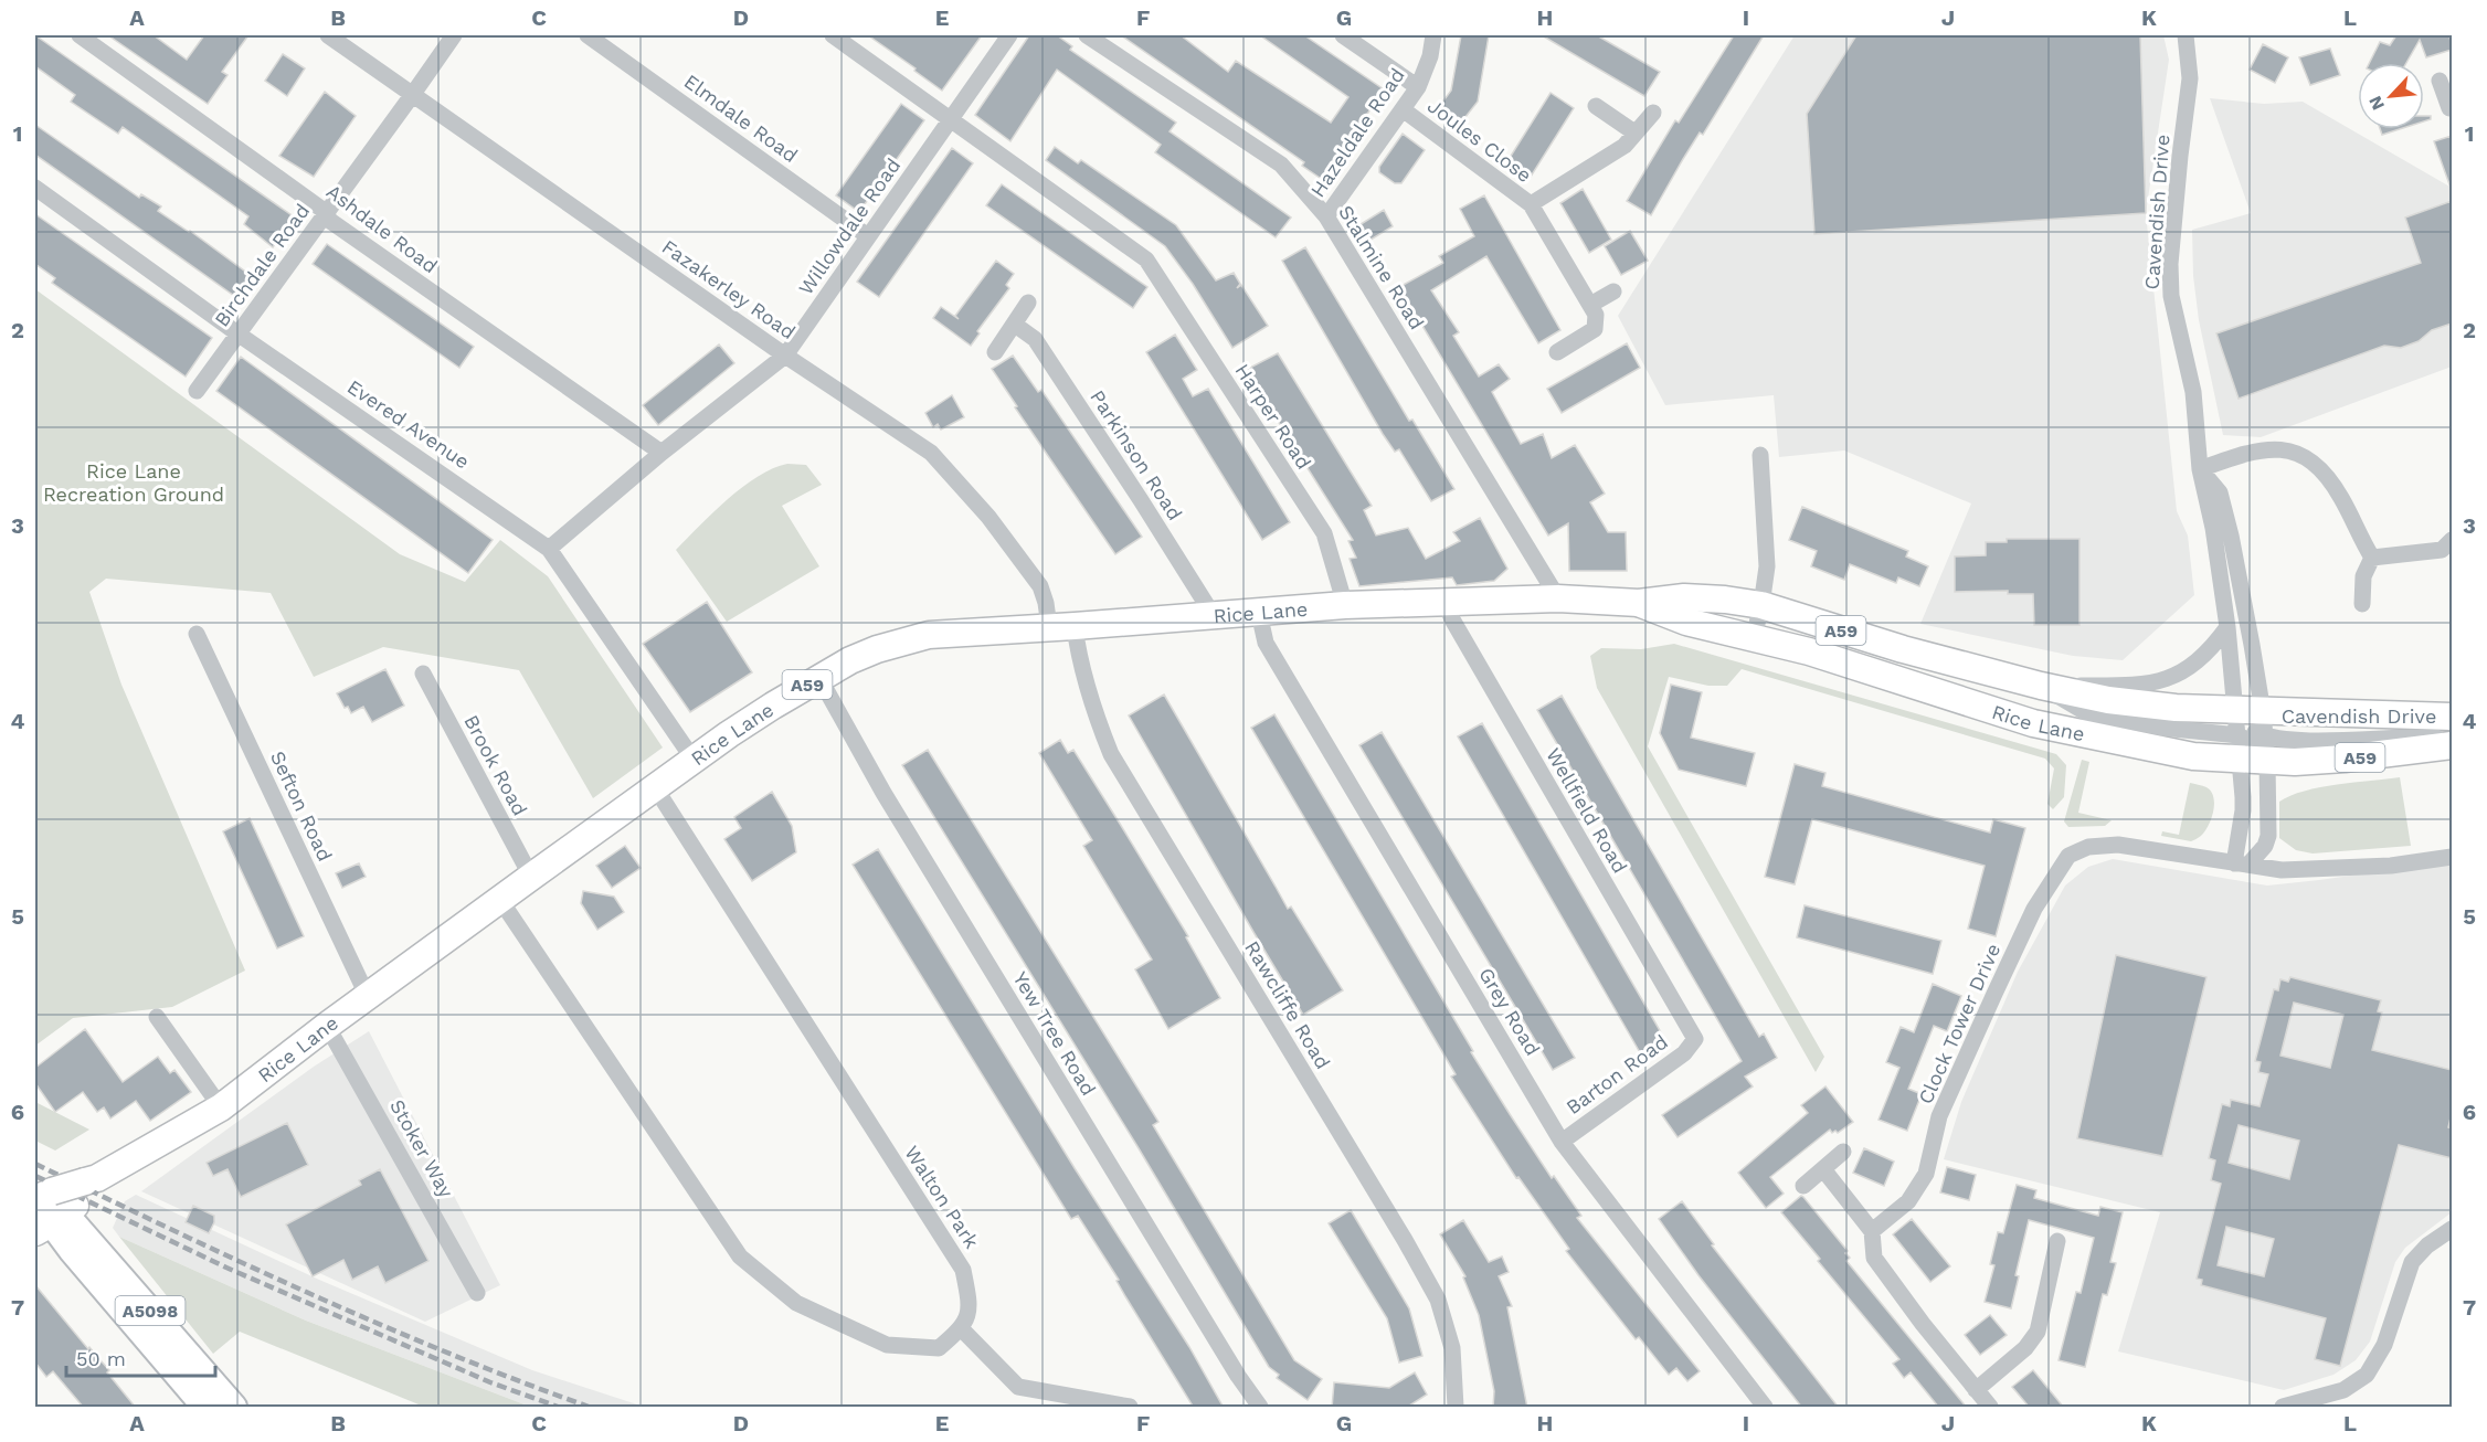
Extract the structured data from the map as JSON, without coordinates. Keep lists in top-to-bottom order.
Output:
{
  "streets": {
    "highway": ["Rice Lane", "A59"],
    "main road": ["A5098"],
    "street": [
      "Elmdale Road",
      "Hazeldale Road",
      "Joules Close",
      "Cavendish Drive",
      "Willowdale Road",
      "Ashdale Road",
      "Birchdale Road",
      "Stalmine Road",
      "Fazakerley Road",
      "Harper Road",
      "Evered Avenue",
      "Parkinson Road",
      "Brook Road",
      "Sefton Road",
      "Wellfield Road",
      "Rawcliffe Road",
      "Grey Road",
      "Clock Tower Drive",
      "Yew Tree Road",
      "Barton Road",
      "Stoker Way",
      "Walton Park"
    ]
  },
  "crossings": [
    ["Elmdale Road", "Willowdale Road"],
    ["Hazeldale Road", "Joules Close"],
    ["Hazeldale Road", "Stalmine Road"],
    ["Cavendish Drive", "Rice Lane"],
    ["Willowdale Road", "Ashdale Road"],
    ["Willowdale Road", "Fazakerley Road"],
    ["Willowdale Road", "Harper Road"],
    ["Willowdale Road", "Evered Avenue"],
    ["Ashdale Road", "Birchdale Road"],
    ["Birchdale Road", "Fazakerley Road"],
    ["Birchdale Road", "Evered Avenue"],
    ["Stalmine Road", "Rice Lane"],
    ["Fazakerley Road", "Rice Lane"],
    ["Fazakerley Road", "Rawcliffe Road"],
    ["Harper Road", "Rice Lane"],
    ["Evered Avenue", "Rice Lane"],
    ["Parkinson Road", "Rice Lane"],
    ["Rice Lane", "Brook Road"],
    ["Rice Lane", "Sefton Road"],
    ["Rice Lane", "Wellfield Road"],
    ["Rice Lane", "Rawcliffe Road"],
    ["Rice Lane", "Grey Road"],
    ["Rice Lane", "Yew Tree Road"],
    ["Rice Lane", "Stoker Way"],
    ["Rice Lane", "Walton Park"],
    ["Rice Lane", "A5098"],
    ["Wellfield Road", "Barton Road"],
    ["Grey Road", "Barton Road"]
  ],
  "parks": ["Rice Lane Recreation Ground"],
  "scale_bar": "50 m",
  "north": "bottom left",
  "grid": {
    "columns": [
      "A",
      "B",
      "C",
      "D",
      "E",
      "F",
      "G",
      "H",
      "I",
      "J",
      "K",
      "L"
    ],
    "rows": [
      "1",
      "2",
      "3",
      "4",
      "5",
      "6",
      "7"
    ]
  }
}
